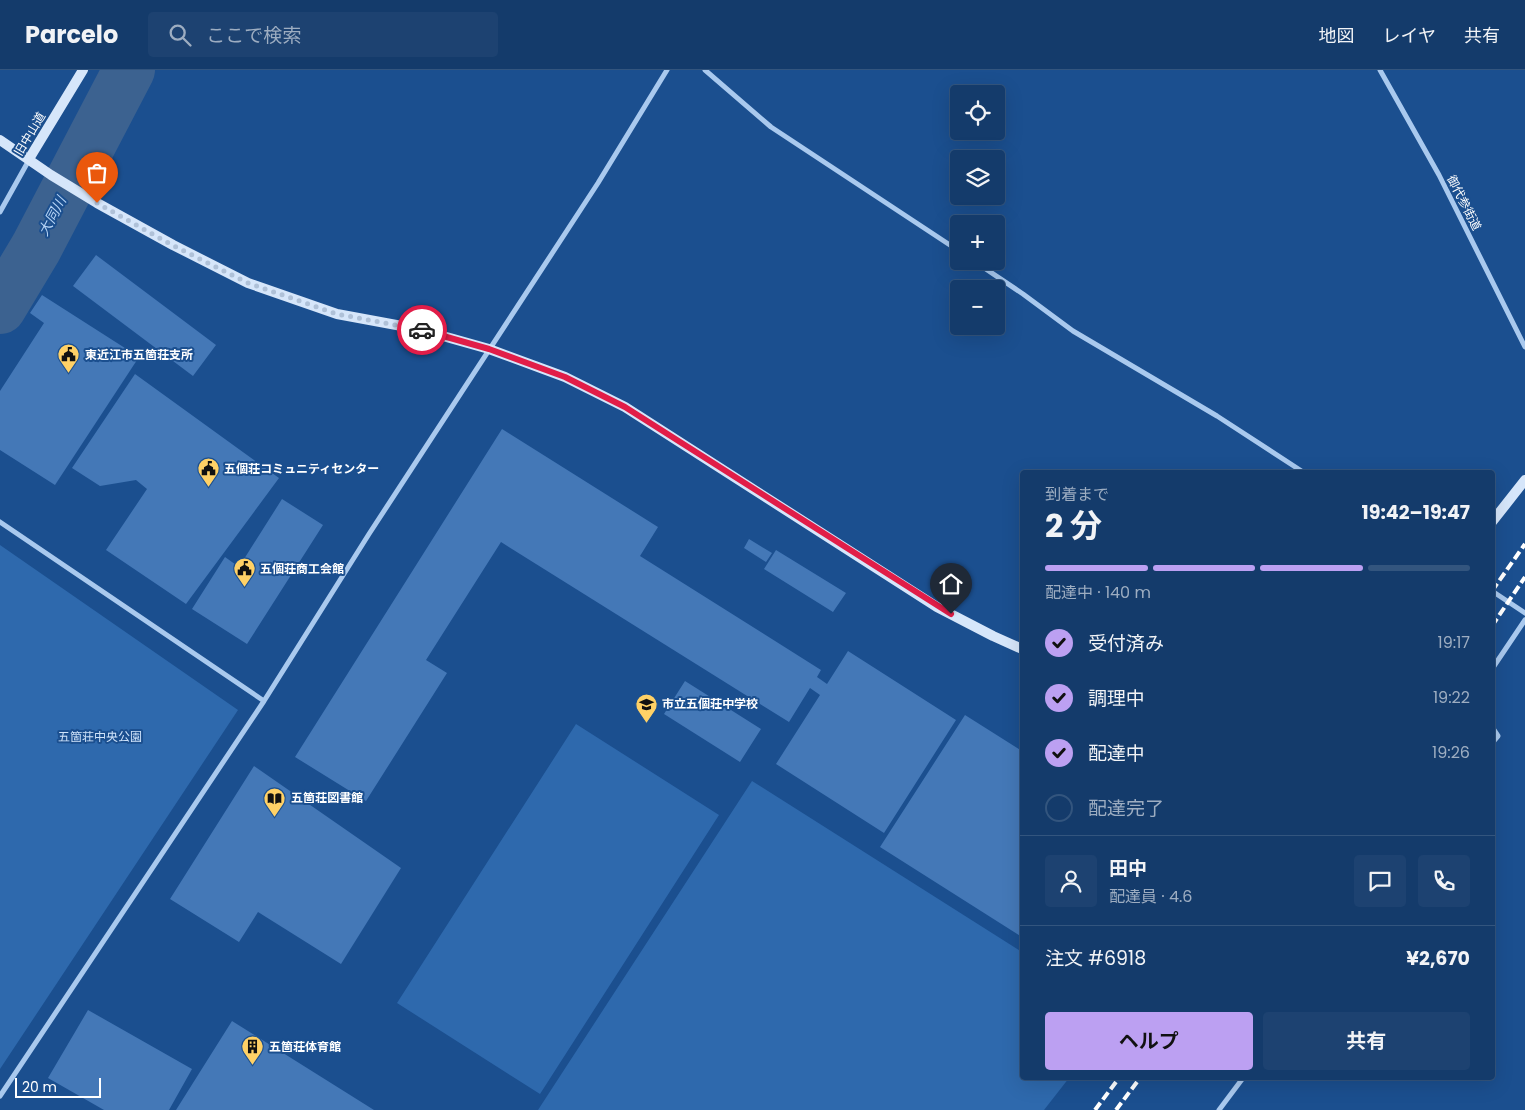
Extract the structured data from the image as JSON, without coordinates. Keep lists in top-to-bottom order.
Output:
{
  "streets": {
    "street": ["旧中山道", "御代参街道"]
  },
  "water": ["大同川"],
  "parks": ["五箇荘中央公園"],
  "places": {
    "public building": ["東近江市五箇荘支所", "五個荘コミュニティセンター", "五個荘商工会館"],
    "school or university": ["市立五個荘中学校"],
    "library": ["五箇荘図書館"],
    "building": ["五箇荘体育館"]
  },
  "scale_bar": "20 m",
  "page": {
    "header": "Parcelo",
    "search": "ここで検索",
    "nav": ["地図", "レイヤ", "共有"],
    "map_buttons": ["+", "−"],
    "heading": ["2 分", "到着まで", "19:42–19:47"],
    "panel": [
      "田中",
      "配達員 · 4.6",
      "注文 #6918",
      "¥2,670"
    ],
    "bar": "配達中 · 140 m",
    "list": [
      ["受付済み", "19:17"],
      ["調理中", "19:22"],
      ["配達中", "19:26"],
      "配達完了"
    ],
    "buttons": ["ヘルプ", "共有"],
    "scale": "20 m"
  }
}
